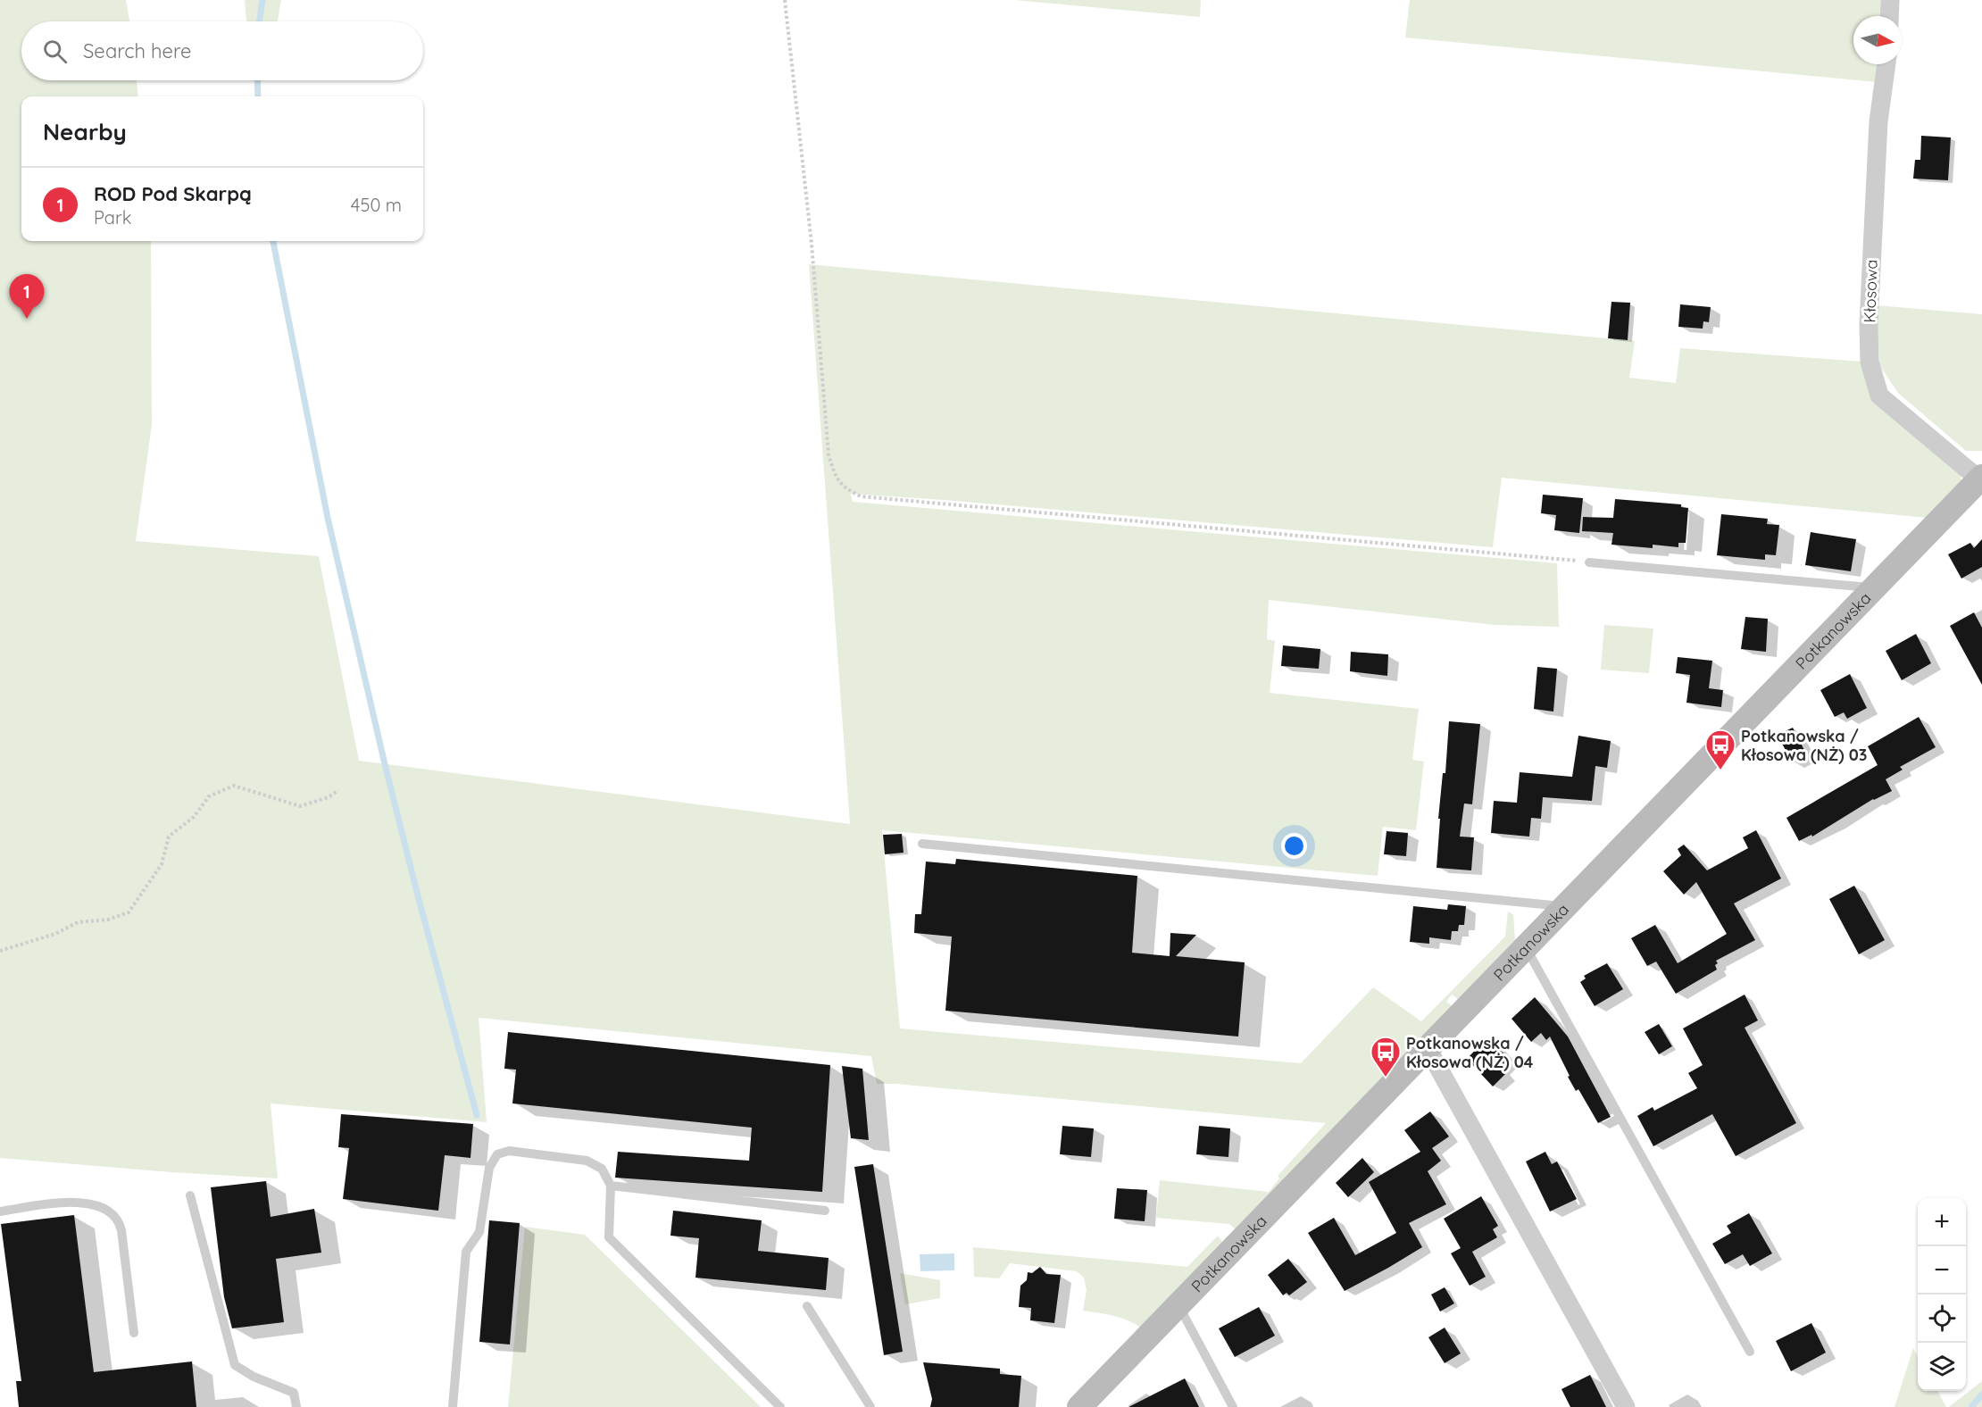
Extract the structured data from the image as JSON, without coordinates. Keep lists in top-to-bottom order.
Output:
{
  "streets": {
    "street": ["Kłosowa", "Potkanowska"]
  },
  "crossings": [
    ["Kłosowa", "Potkanowska"]
  ],
  "places": {
    "bus stop": ["Potkanowska / Kłosowa (NŻ) 03", "Potkanowska / Kłosowa (NŻ) 04"]
  },
  "north": "right",
  "page": {
    "search": "Search here",
    "heading": "Nearby",
    "list": [
      {
        "mark": "1",
        "name": "ROD Pod Skarpą",
        "note": "Park",
        "value": "450 m"
      }
    ],
    "pins": "1",
    "map_buttons": ["+", "−"]
  }
}
